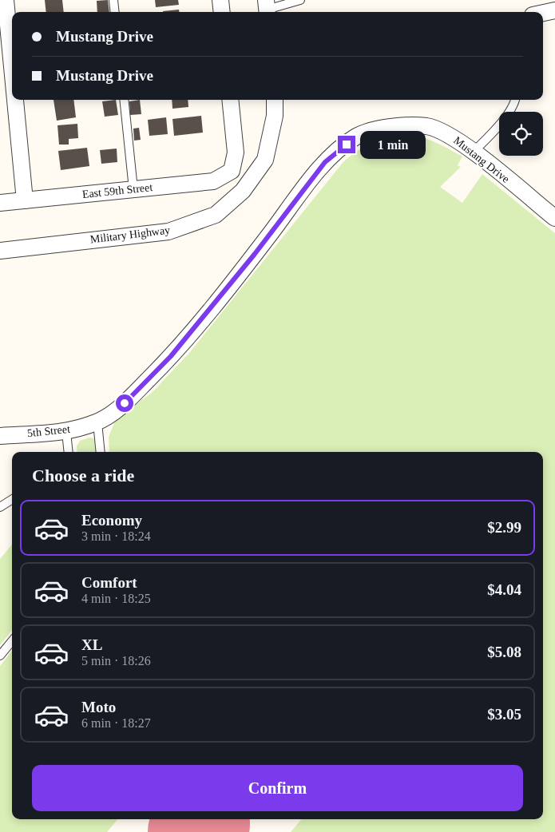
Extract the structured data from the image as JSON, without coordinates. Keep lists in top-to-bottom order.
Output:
{
  "streets": {
    "street": [
      "Mustang Drive",
      "East 59th Street",
      "Military Highway",
      "5th Street"
    ]
  },
  "crossings": [
    ["Mustang Drive", "5th Street"]
  ],
  "page": {
    "banner": ["Mustang Drive", "Mustang Drive"],
    "bubble": "1 min",
    "heading": "Choose a ride",
    "list": [
      {
        "name": "Economy",
        "note": "3 min · 18:24",
        "value": "$2.99"
      },
      {
        "name": "Comfort",
        "note": "4 min · 18:25",
        "value": "$4.04"
      },
      {
        "name": "XL",
        "note": "5 min · 18:26",
        "value": "$5.08"
      },
      {
        "name": "Moto",
        "note": "6 min · 18:27",
        "value": "$3.05"
      }
    ],
    "buttons": "Confirm"
  }
}
